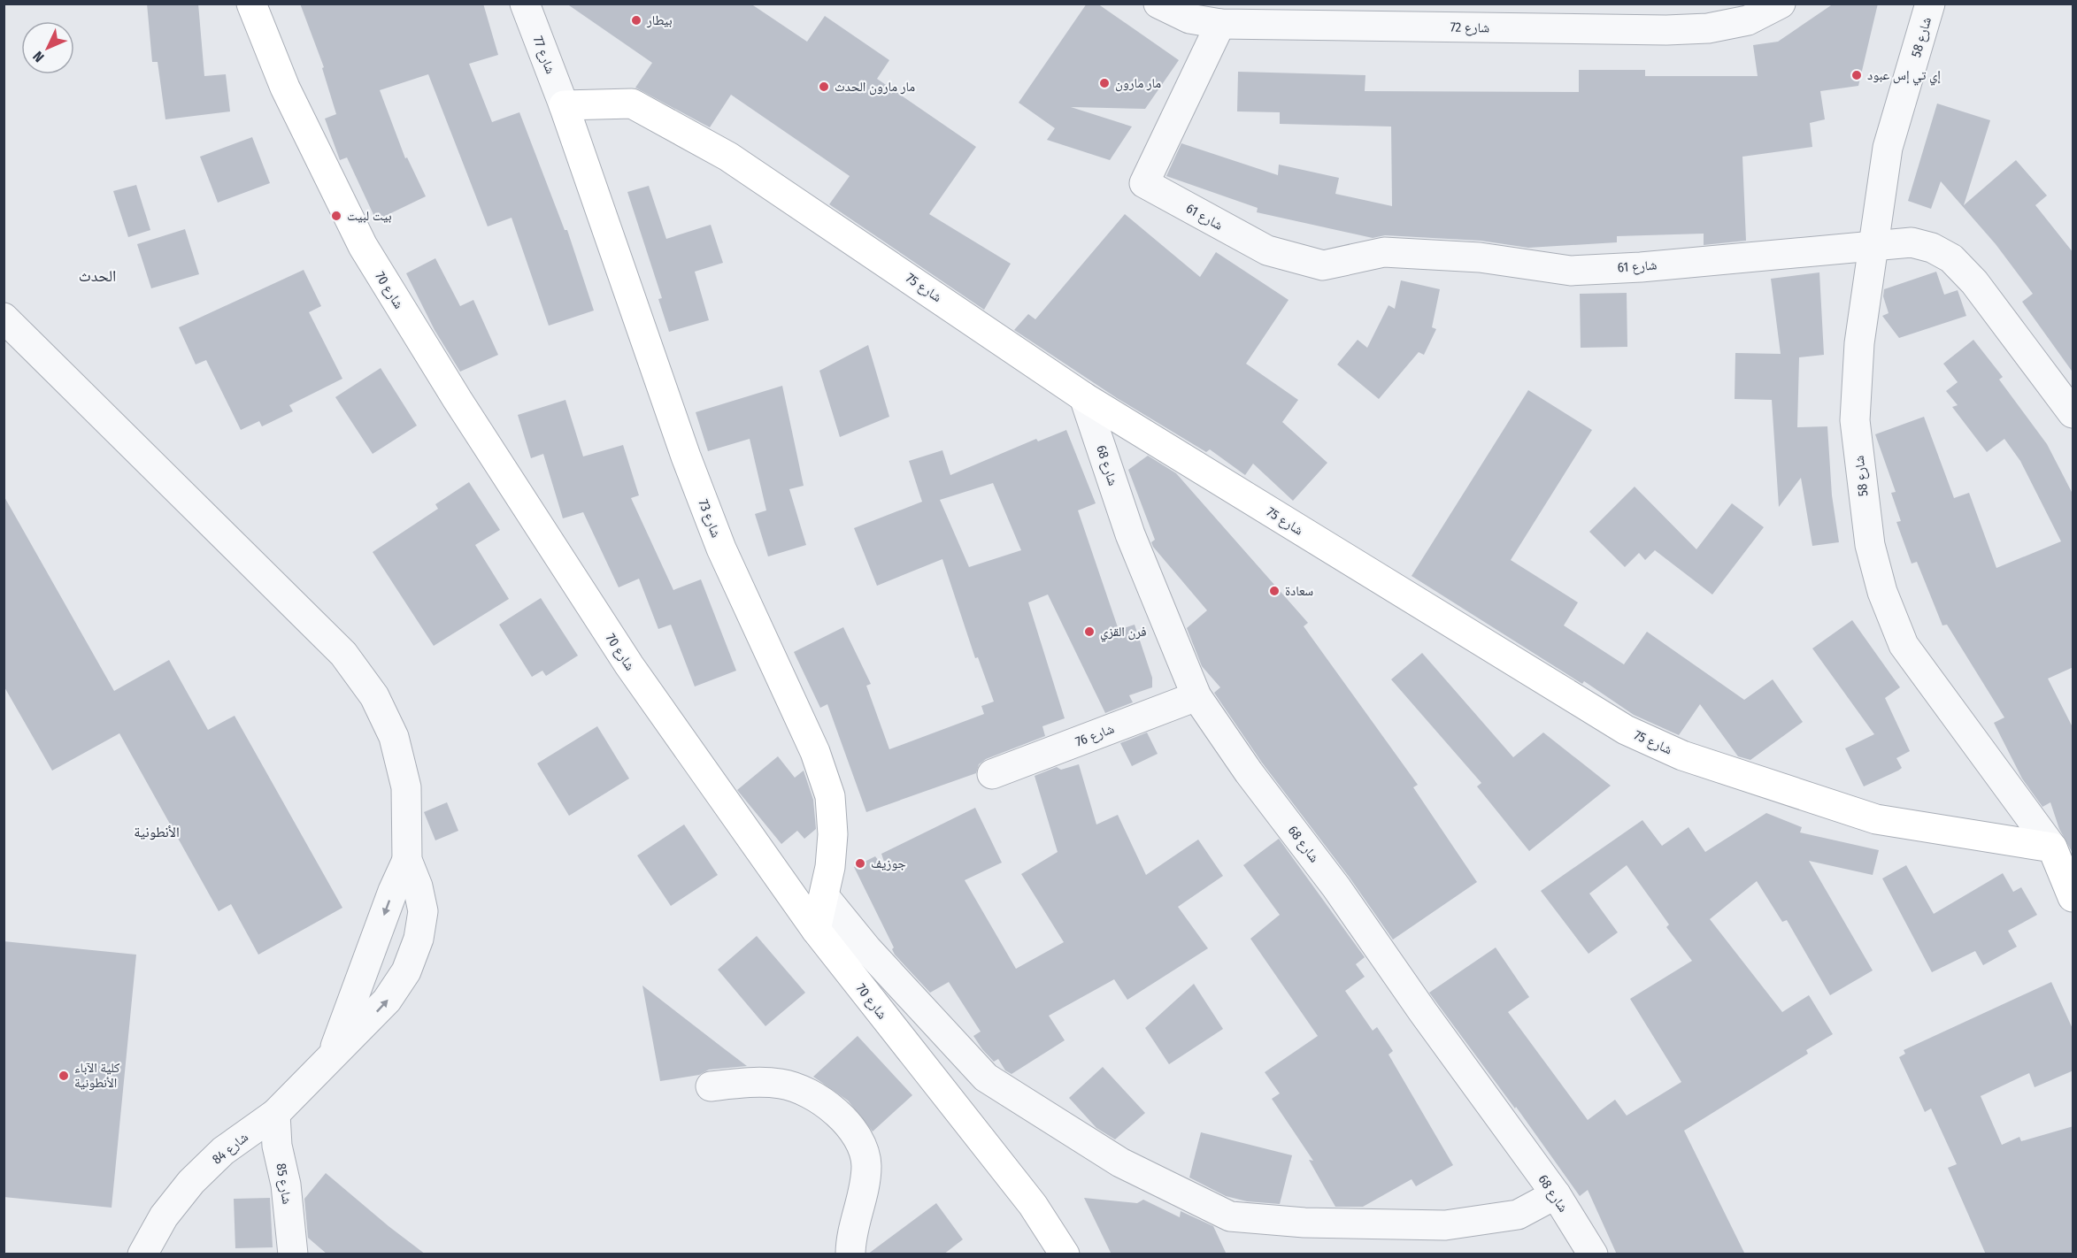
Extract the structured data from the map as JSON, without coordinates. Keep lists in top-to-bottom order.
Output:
{
  "streets": {
    "street": [
      "شارع 72",
      "شارع 58",
      "شارع 77",
      "شارع 61",
      "شارع 75",
      "شارع 70",
      "شارع 68",
      "شارع 73",
      "شارع 76",
      "شارع 84",
      "شارع 85"
    ]
  },
  "crossings": [
    ["شارع 72", "شارع 61"],
    ["شارع 58", "شارع 61"],
    ["شارع 58", "شارع 75"],
    ["شارع 77", "شارع 75"],
    ["شارع 77", "شارع 73"],
    ["شارع 75", "شارع 68"],
    ["شارع 75", "شارع 73"],
    ["شارع 70", "شارع 73"],
    ["شارع 68", "شارع 76"],
    ["شارع 84", "شارع 85"]
  ],
  "districts": ["الحدث", "الأنطونية"],
  "places": [
    "بيطار",
    "إي تي إس عبود",
    "مار مارون",
    "مار مارون الحدث",
    "بيت لبيت",
    "سعادة",
    "فرن القزي",
    "جوزيف",
    "كلية الآباء الأنطونية"
  ],
  "north": "bottom left"
}
